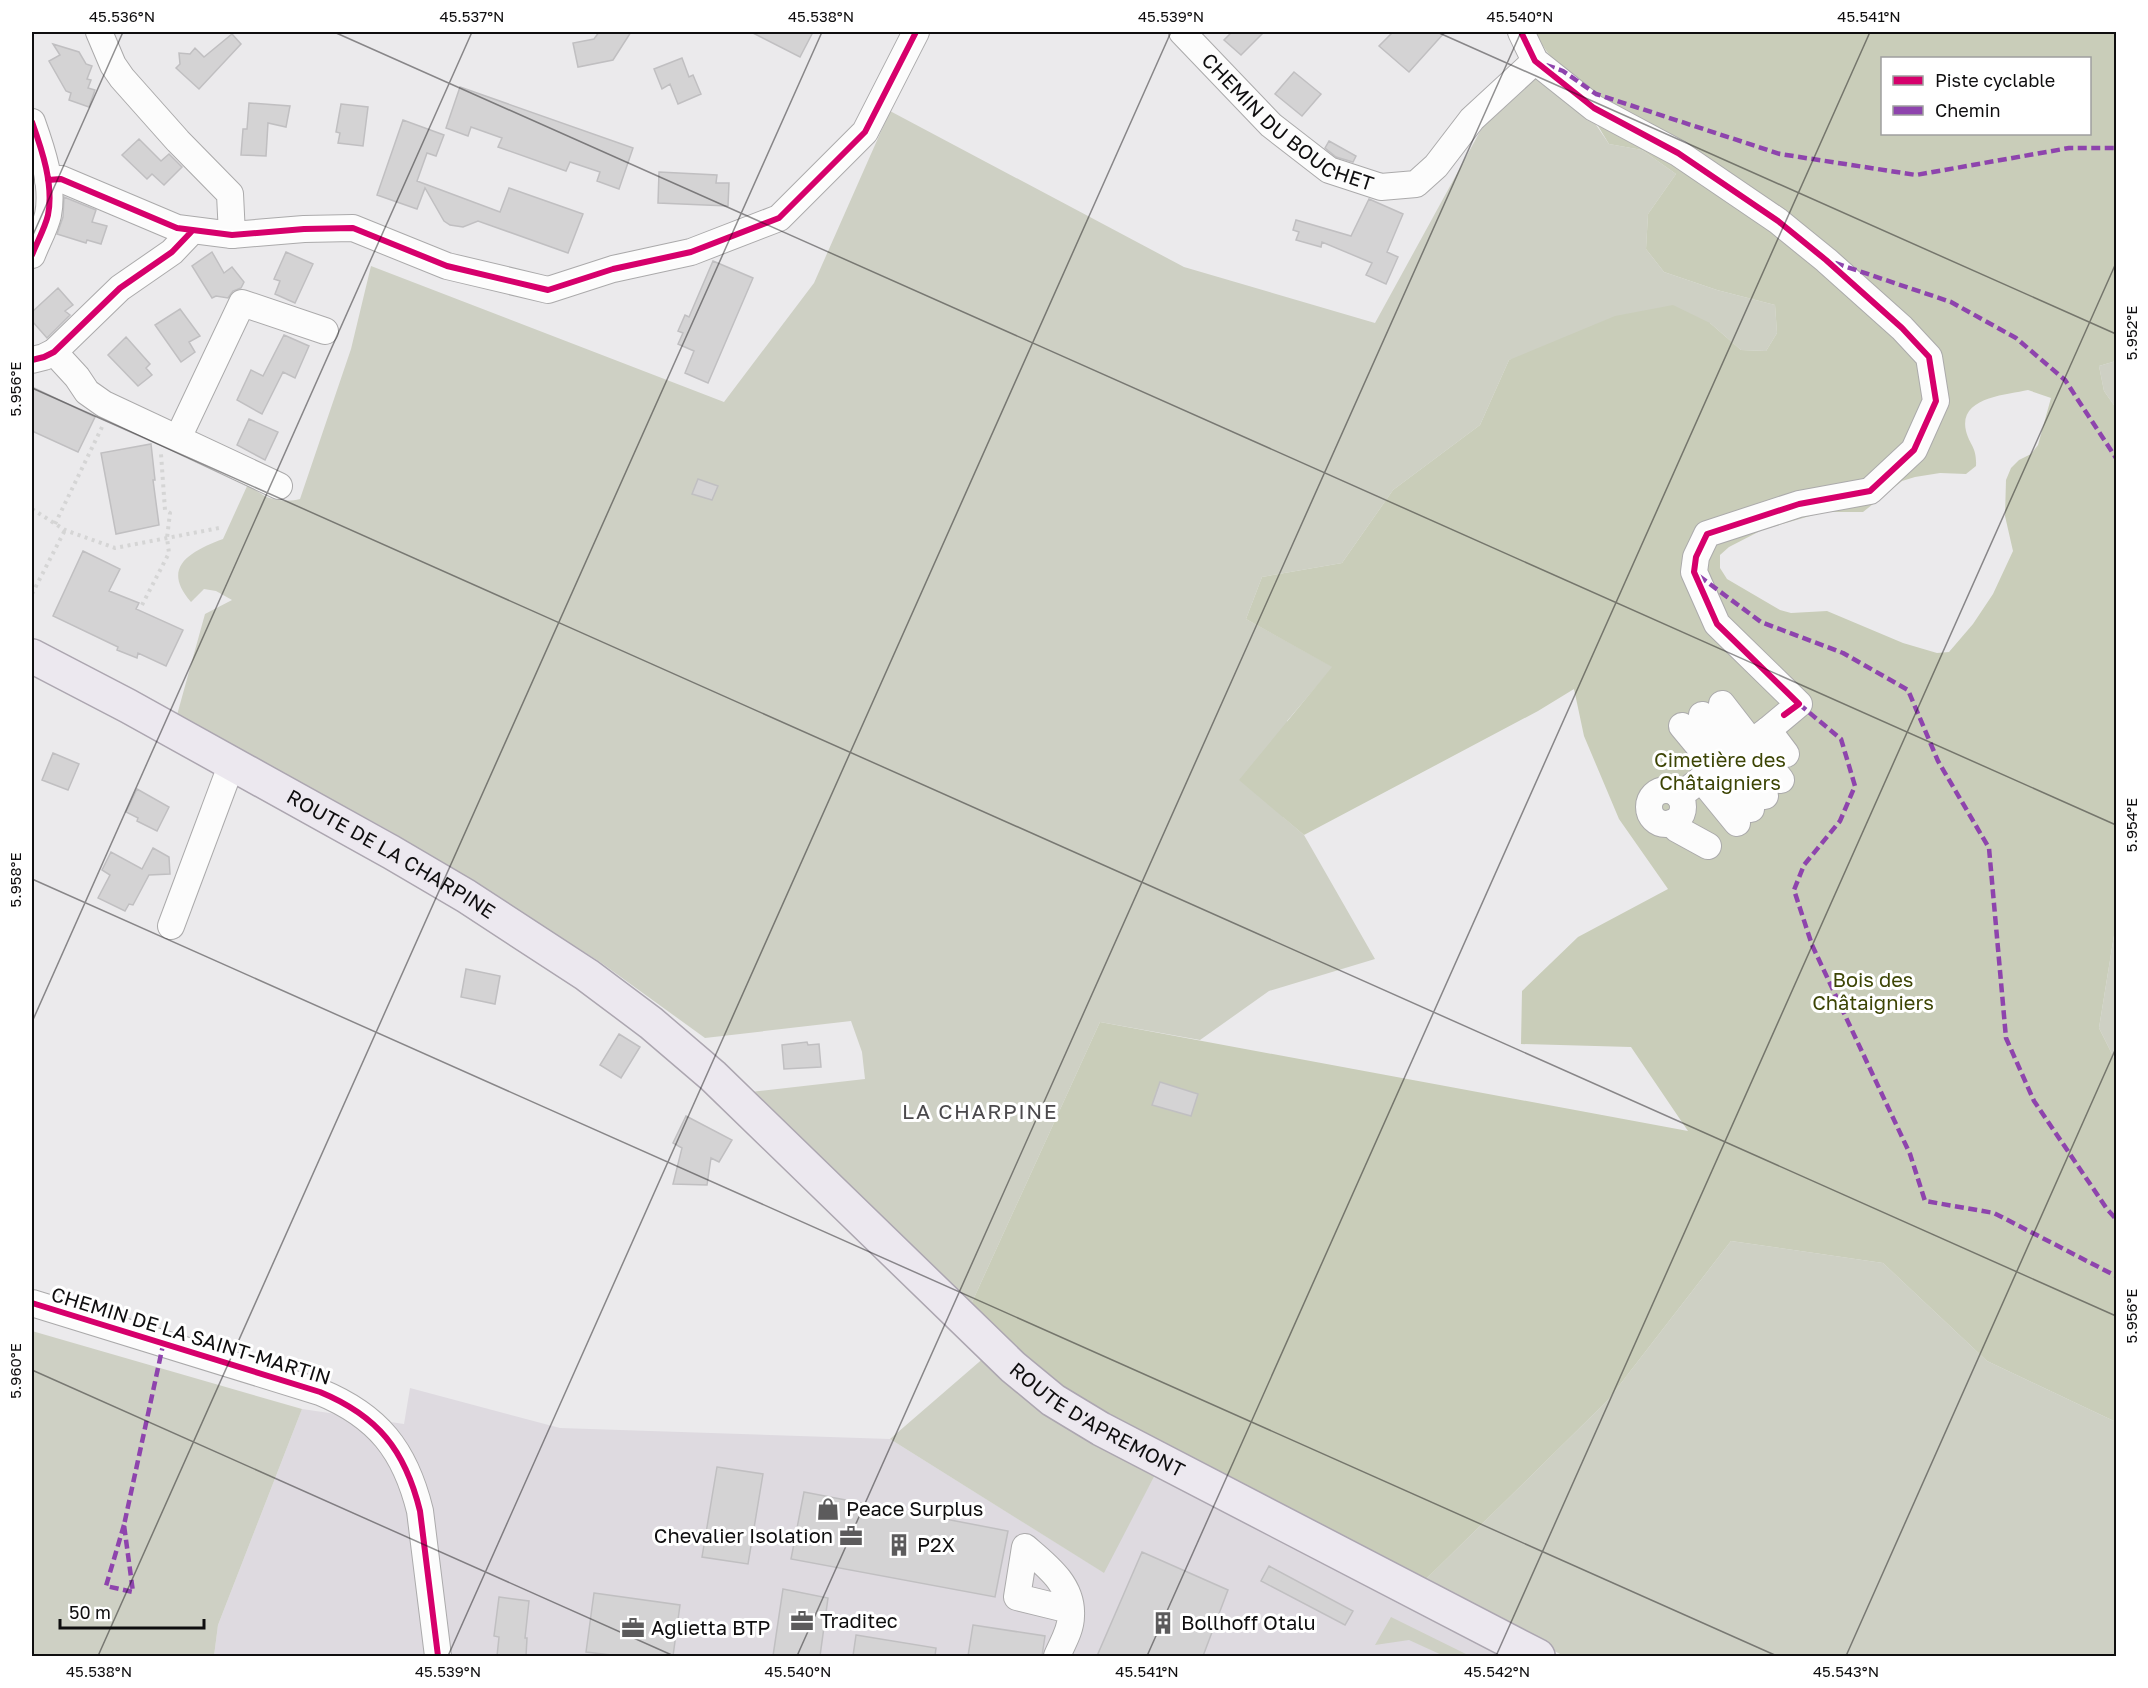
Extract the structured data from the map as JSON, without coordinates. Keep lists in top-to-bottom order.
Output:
{
  "streets": {
    "main road": ["ROUTE DE LA CHARPINE", "ROUTE D'APREMONT"],
    "street": ["CHEMIN DU BOUCHET", "CHEMIN DE LA SAINT-MARTIN"]
  },
  "crossings": [
    ["ROUTE DE LA CHARPINE", "ROUTE D'APREMONT"]
  ],
  "districts": ["LA CHARPINE"],
  "parks": ["Cimetière des Châtaigniers", "Bois des Châtaigniers"],
  "places": {
    "shop": ["Peace Surplus"],
    "office": ["Chevalier Isolation", "Traditec", "Aglietta BTP"],
    "building": ["P2X", "Bollhoff Otalu"]
  },
  "legend": ["Piste cyclable", "Chemin"],
  "scale_bar": "50 m",
  "coordinates": [
    "45.536°N",
    "45.537°N",
    "45.538°N",
    "45.539°N",
    "45.540°N",
    "45.541°N",
    "5.952°E",
    "5.956°E",
    "5.954°E",
    "5.958°E",
    "5.960°E",
    "45.542°N",
    "45.543°N"
  ]
}
